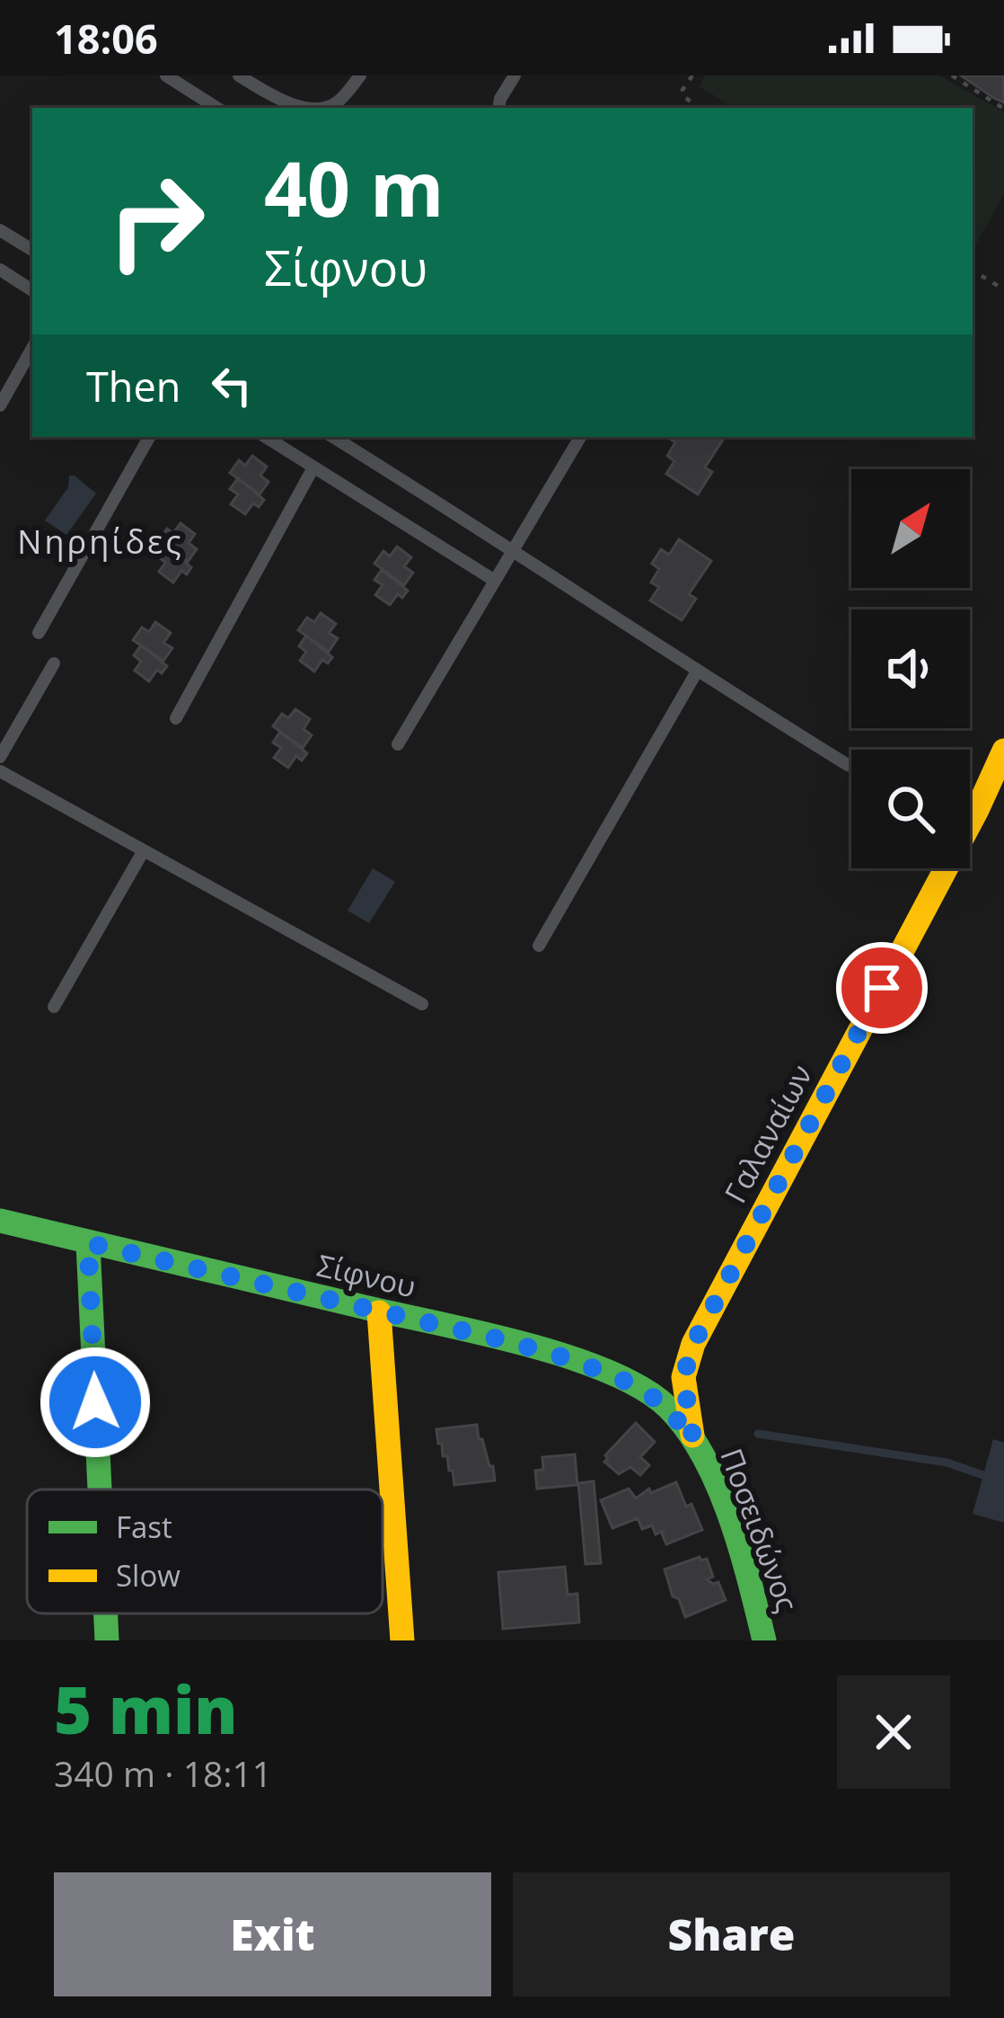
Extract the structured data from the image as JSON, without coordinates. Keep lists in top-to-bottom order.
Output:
{
  "streets": {
    "street": ["Γαλαναίων", "Σίφνου", "Ποσειδώνος"]
  },
  "crossings": [
    ["Γαλαναίων", "Σίφνου"],
    ["Γαλαναίων", "Ποσειδώνος"],
    ["Σίφνου", "Ποσειδώνος"]
  ],
  "districts": ["Νηρηίδες"],
  "legend": ["Fast", "Slow"],
  "north": "top right",
  "page": {
    "status": "18:06",
    "turn": ["40 m", "Σίφνου"],
    "then": "Then",
    "heading": ["5 min", "340 m · 18:11"],
    "buttons": ["Exit", "Share"]
  }
}
